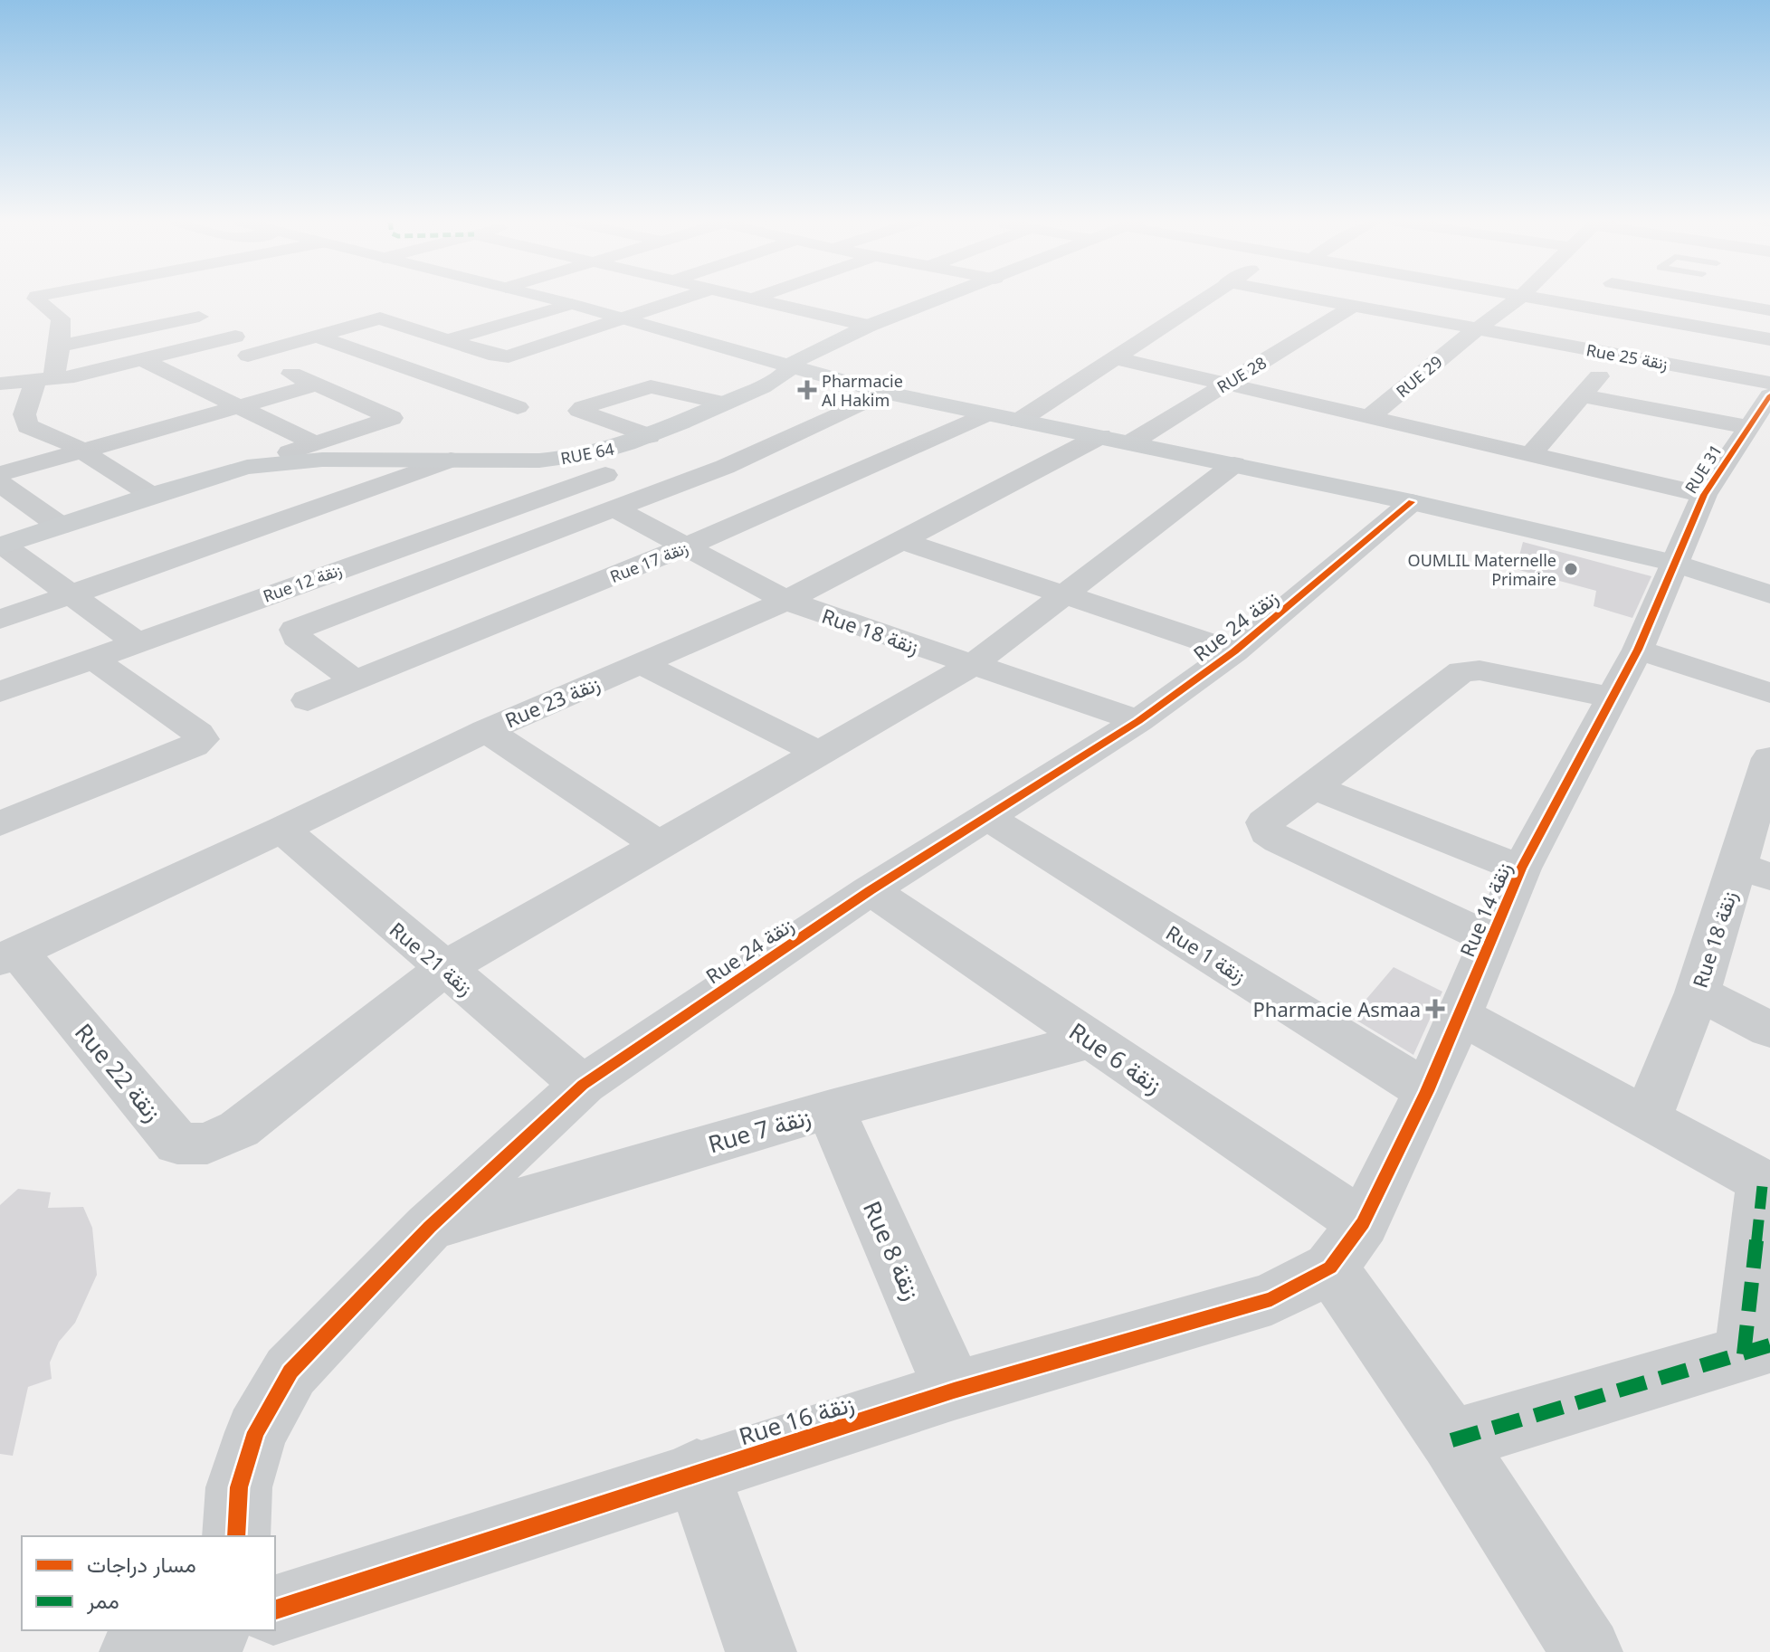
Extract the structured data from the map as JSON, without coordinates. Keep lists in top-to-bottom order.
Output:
{
  "streets": {
    "street": [
      "Rue 25 زنقة",
      "RUE 28",
      "RUE 29",
      "RUE 64",
      "RUE 31",
      "Rue 17 زنقة",
      "Rue 12 زنقة",
      "Rue 24 زنقة",
      "Rue 18 زنقة",
      "Rue 23 زنقة",
      "Rue 14 زنقة",
      "Rue 1 زنقة",
      "Rue 21 زنقة",
      "Rue 6 زنقة",
      "Rue 22 زنقة",
      "Rue 7 زنقة",
      "Rue 8 زنقة",
      "Rue 16 زنقة"
    ]
  },
  "crossings": [
    ["Rue 25 زنقة", "RUE 28"],
    ["Rue 25 زنقة", "RUE 29"],
    ["RUE 31", "Rue 14 زنقة"],
    ["Rue 17 زنقة", "Rue 18 زنقة"],
    ["Rue 24 زنقة", "Rue 18 زنقة"],
    ["Rue 24 زنقة", "Rue 1 زنقة"],
    ["Rue 24 زنقة", "Rue 21 زنقة"],
    ["Rue 24 زنقة", "Rue 6 زنقة"],
    ["Rue 24 زنقة", "Rue 7 زنقة"],
    ["Rue 18 زنقة", "Rue 23 زنقة"],
    ["Rue 23 زنقة", "Rue 21 زنقة"],
    ["Rue 23 زنقة", "Rue 22 زنقة"],
    ["Rue 14 زنقة", "Rue 1 زنقة"],
    ["Rue 14 زنقة", "Rue 6 زنقة"],
    ["Rue 14 زنقة", "Rue 16 زنقة"],
    ["Rue 21 زنقة", "Rue 22 زنقة"],
    ["Rue 6 زنقة", "Rue 7 زنقة"],
    ["Rue 6 زنقة", "Rue 16 زنقة"],
    ["Rue 7 زنقة", "Rue 8 زنقة"],
    ["Rue 8 زنقة", "Rue 16 زنقة"]
  ],
  "places": {
    "health": ["Pharmacie Al Hakim", "Pharmacie Asmaa"],
    "other": ["OUMLIL Maternelle Primaire"]
  },
  "legend": ["مسار دراجات", "ممر"]
}
